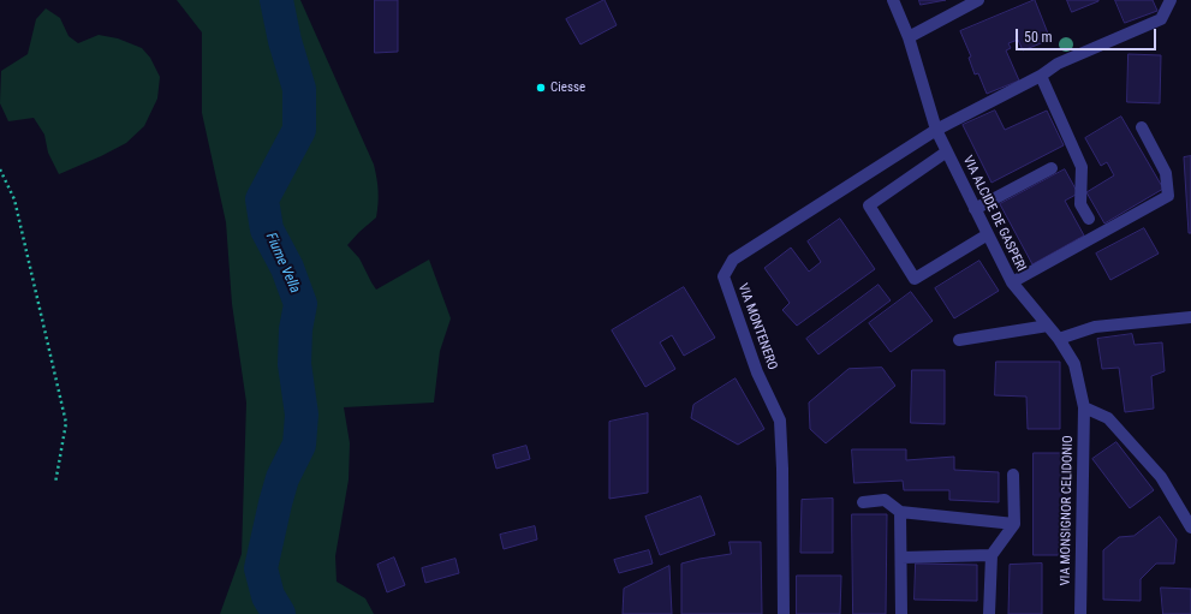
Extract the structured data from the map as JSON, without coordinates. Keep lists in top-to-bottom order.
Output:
{
  "streets": {
    "street": ["VIA ALCIDE DE GASPERI", "VIA MONTENERO", "VIA MONSIGNOR CELIDONIO"]
  },
  "crossings": [
    ["VIA ALCIDE DE GASPERI", "VIA MONTENERO"],
    ["VIA ALCIDE DE GASPERI", "VIA MONSIGNOR CELIDONIO"]
  ],
  "water": ["Fiume Vella"],
  "places": ["Ciesse"],
  "scale_bar": "50 m"
}
